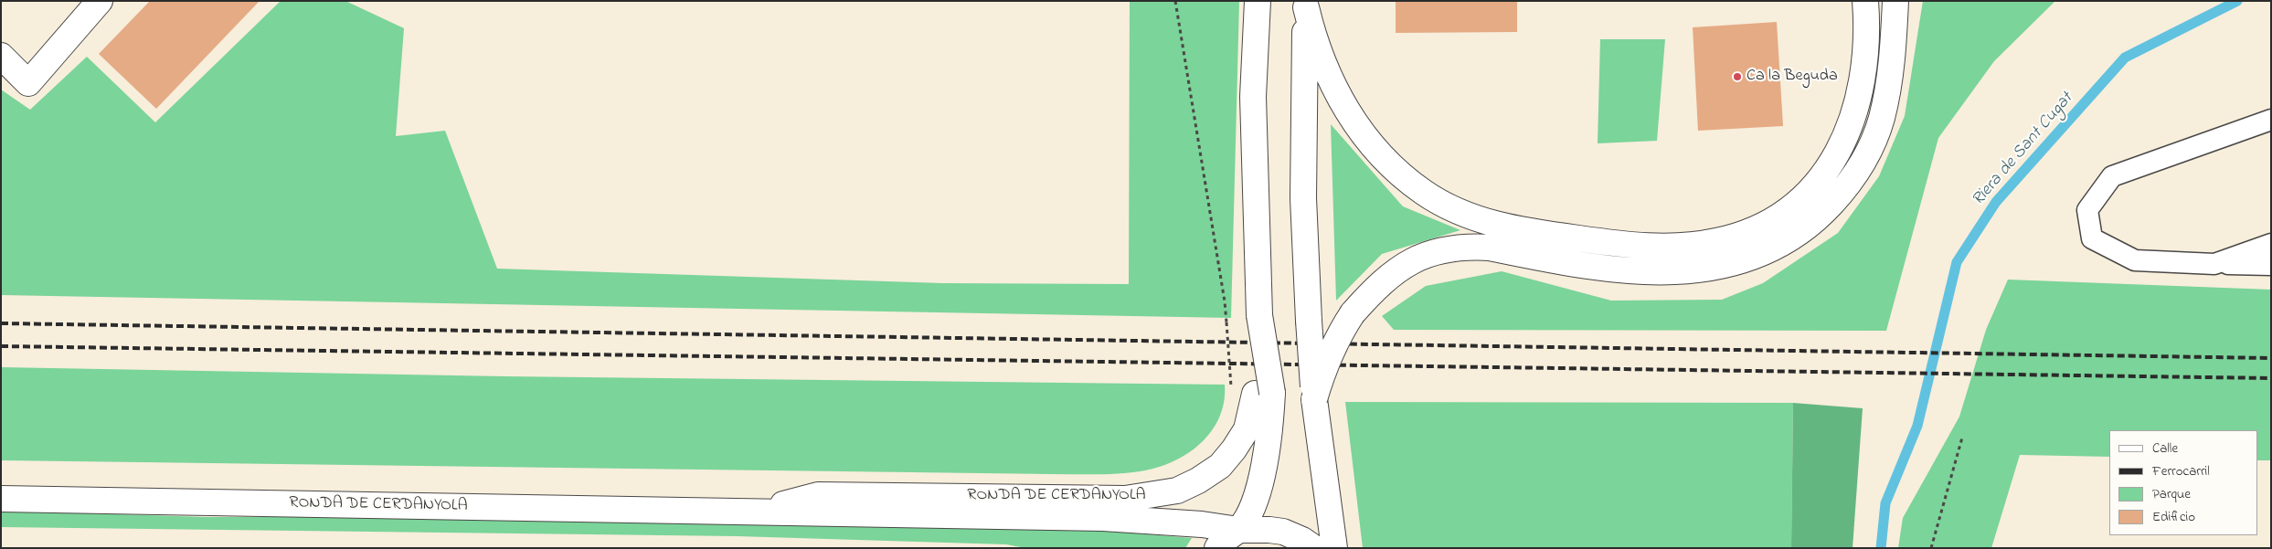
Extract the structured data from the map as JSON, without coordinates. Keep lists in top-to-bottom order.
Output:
{
  "streets": {
    "main road": ["RONDA DE CERDANYOLA"]
  },
  "water": ["Riera de Sant Cugat"],
  "places": ["Ca la Beguda"],
  "legend": [
    "Calle",
    "Ferrocarril",
    "Parque",
    "Edificio"
  ]
}
